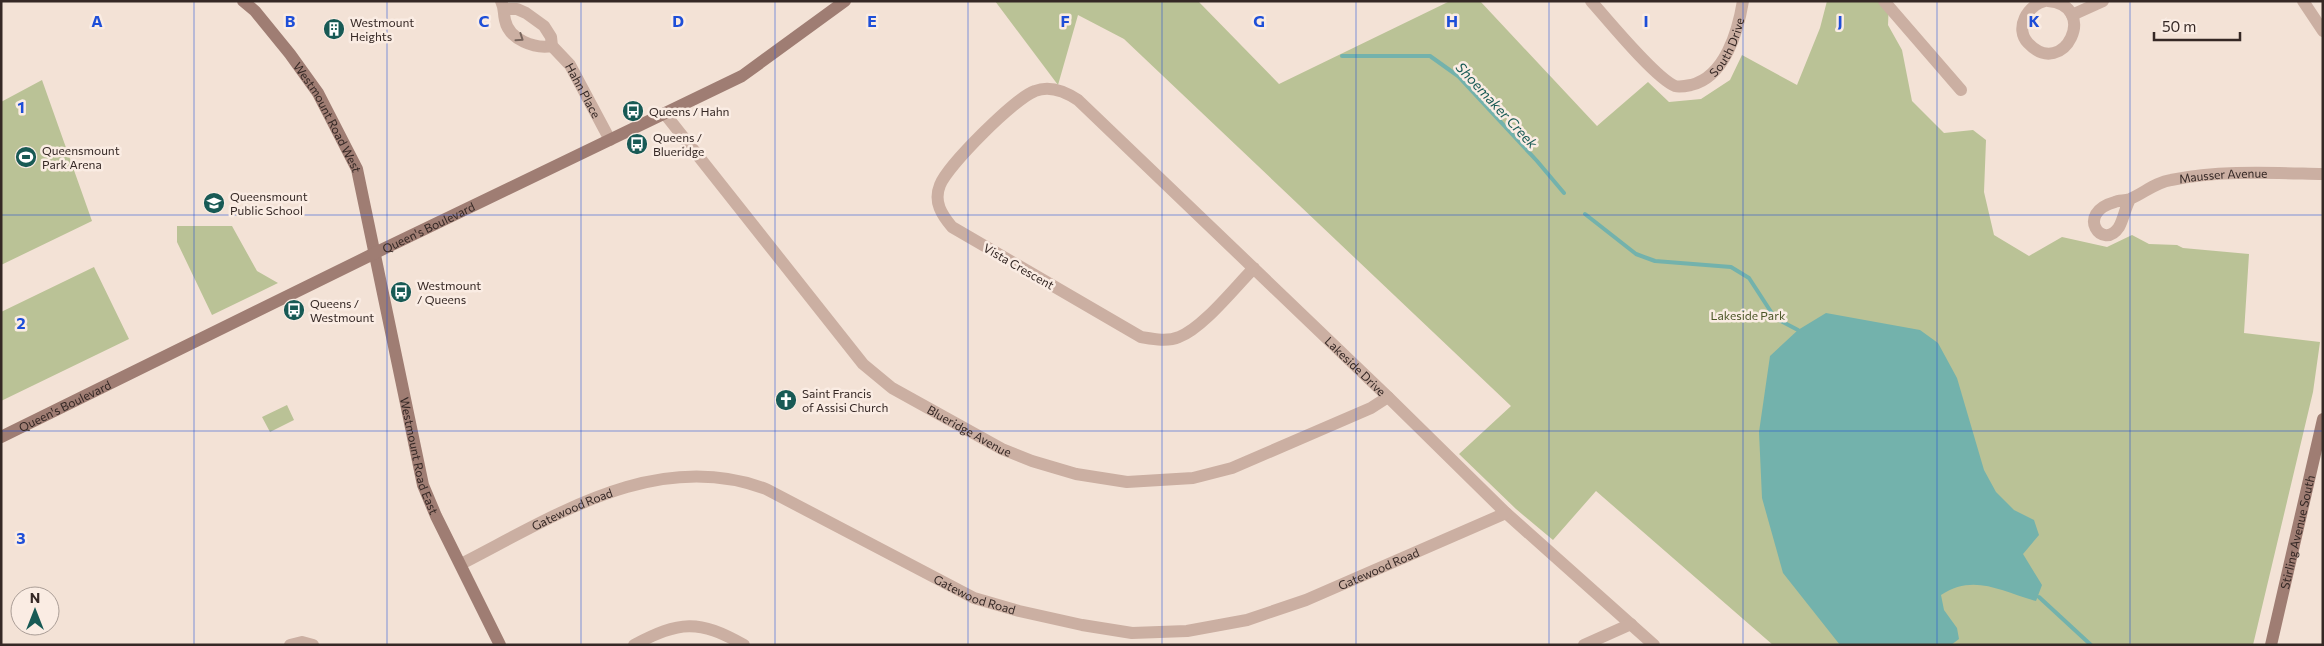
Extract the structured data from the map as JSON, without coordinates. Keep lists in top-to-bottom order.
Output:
{
  "streets": {
    "street": [
      "South Drive",
      "Hahn Place",
      "Westmount Road West",
      "Mausser Avenue",
      "Queen's Boulevard",
      "Vista Crescent",
      "Lakeside Drive",
      "Blueridge Avenue",
      "Westmount Road East",
      "Gatewood Road",
      "Stirling Avenue South"
    ]
  },
  "crossings": [
    ["Hahn Place", "Queen's Boulevard"],
    ["Westmount Road West", "Queen's Boulevard"],
    ["Westmount Road West", "Westmount Road East"],
    ["Queen's Boulevard", "Blueridge Avenue"],
    ["Queen's Boulevard", "Westmount Road East"],
    ["Vista Crescent", "Lakeside Drive"],
    ["Lakeside Drive", "Blueridge Avenue"],
    ["Lakeside Drive", "Gatewood Road"],
    ["Westmount Road East", "Gatewood Road"]
  ],
  "water": ["Shoemaker Creek"],
  "parks": ["Lakeside Park"],
  "places": {
    "building": ["Westmount Heights"],
    "bus stop": [
      "Queens / Hahn",
      "Queens / Blueridge",
      "Westmount / Queens",
      "Queens / Westmount"
    ],
    "sports": ["Queensmount Park Arena"],
    "school or university": ["Queensmount Public School"],
    "church": ["Saint Francis of Assisi Church"]
  },
  "scale_bar": "50 m",
  "north": "top",
  "grid": {
    "columns": [
      "A",
      "B",
      "C",
      "D",
      "E",
      "F",
      "G",
      "H",
      "I",
      "J",
      "K"
    ],
    "rows": ["1", "2", "3"]
  }
}
